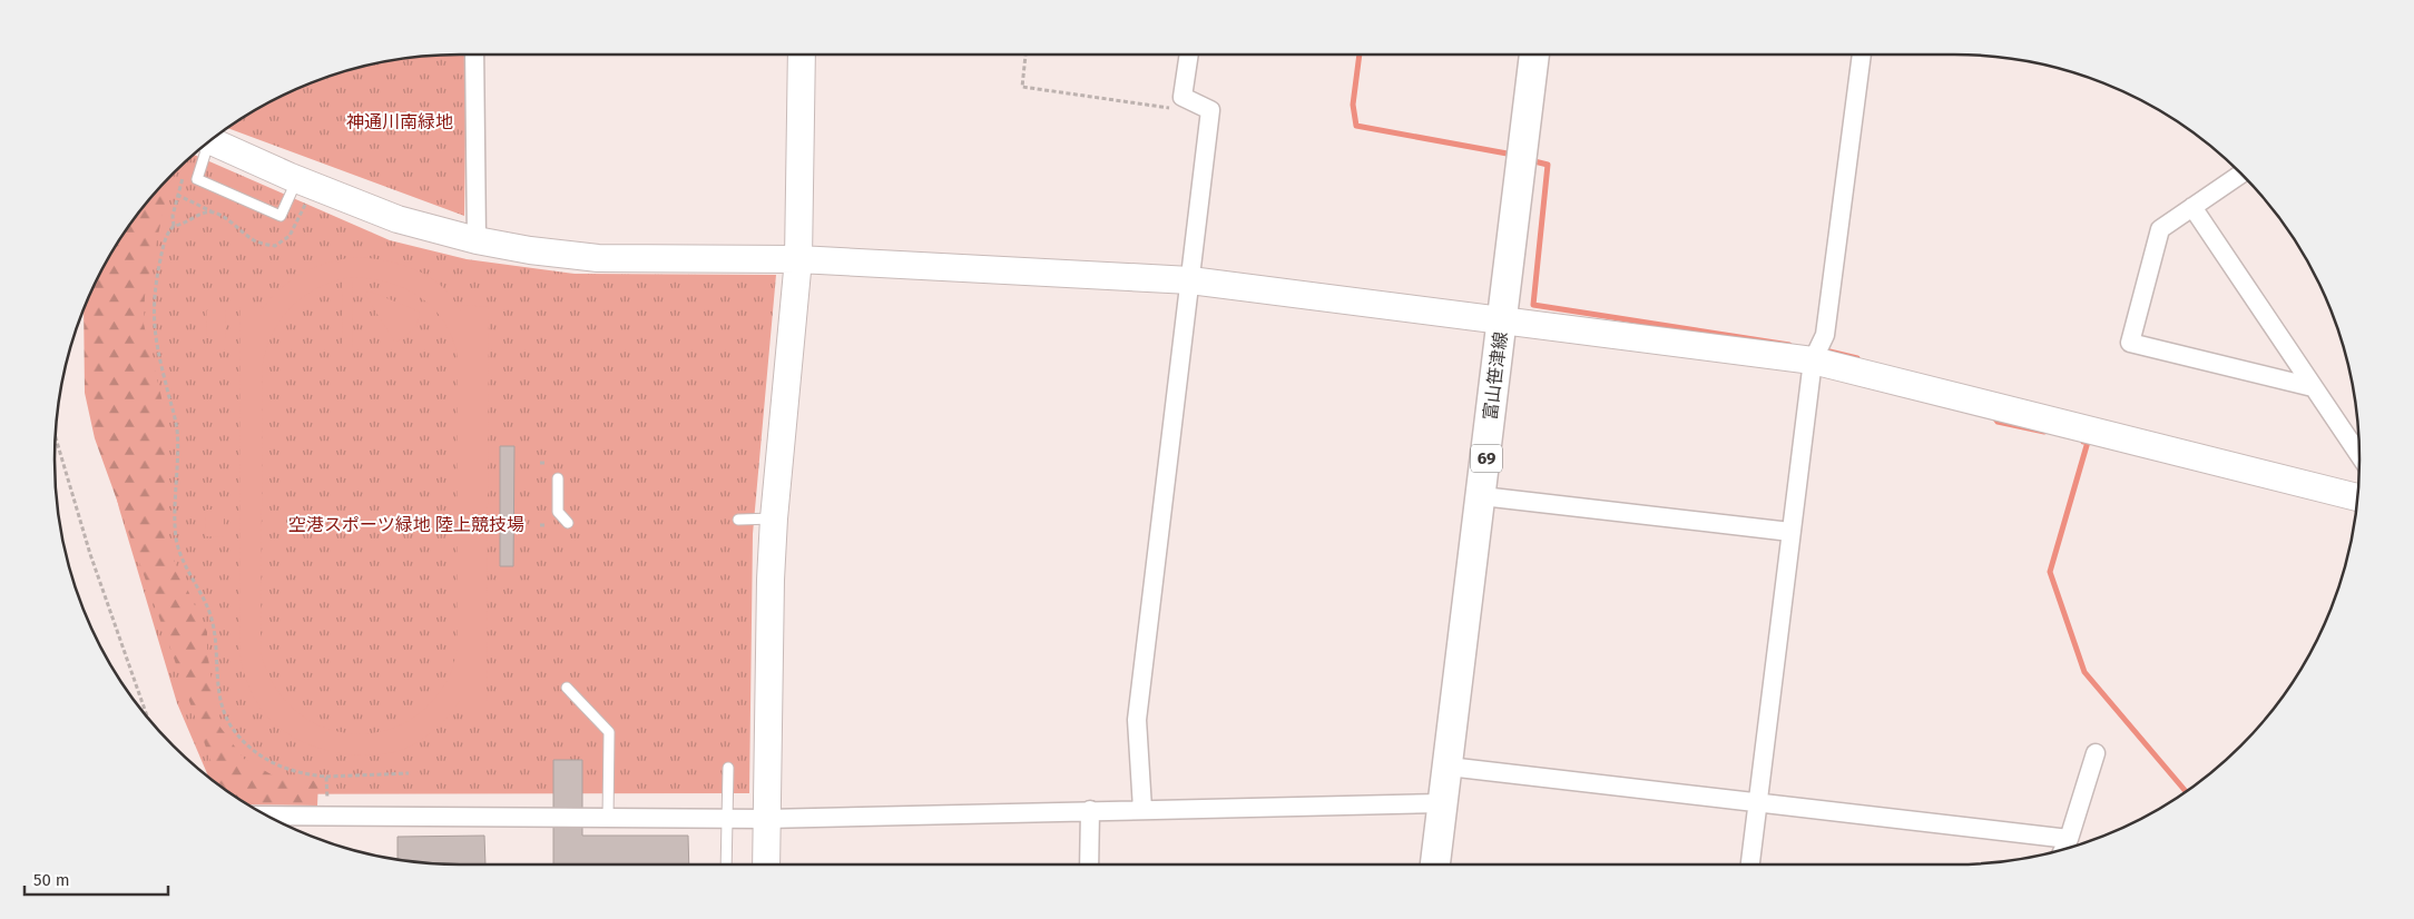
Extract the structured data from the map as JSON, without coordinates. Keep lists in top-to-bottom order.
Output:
{
  "streets": {
    "main road": ["富山笹津線", "69"]
  },
  "parks": ["神通川南緑地", "空港スポーツ緑地 陸上競技場"],
  "scale_bar": "50 m"
}
